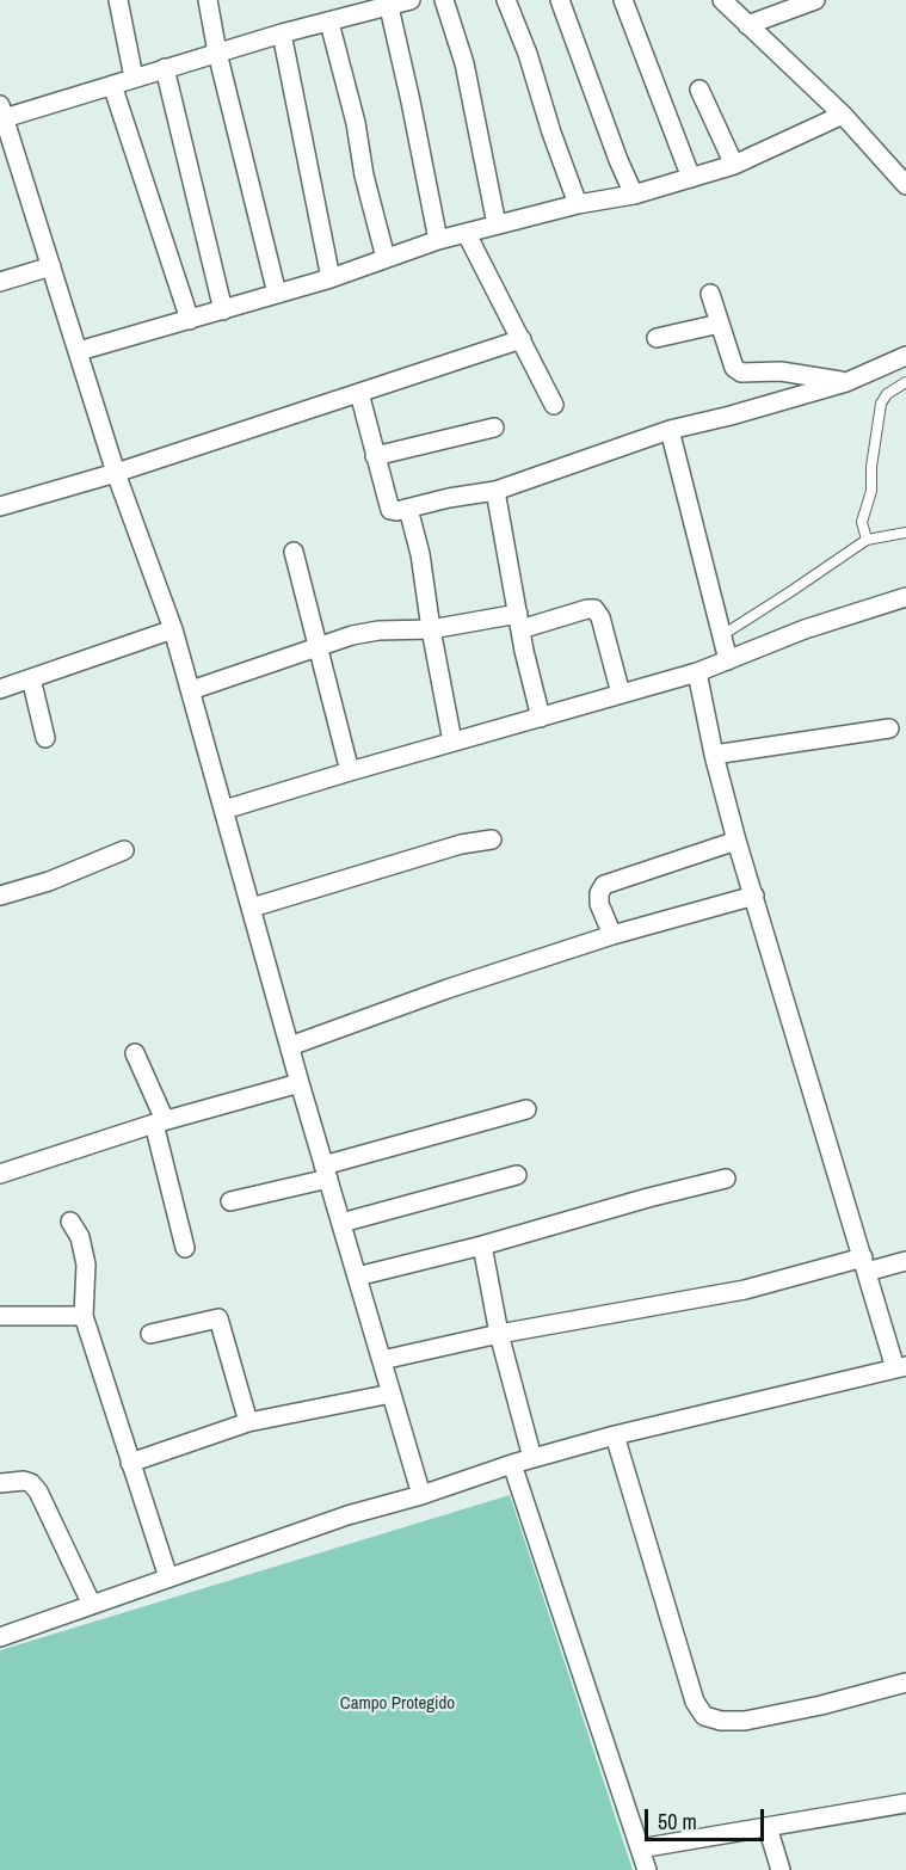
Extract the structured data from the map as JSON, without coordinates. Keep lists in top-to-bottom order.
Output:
{
  "parks": ["Campo Protegido"],
  "scale_bar": "50 m"
}
